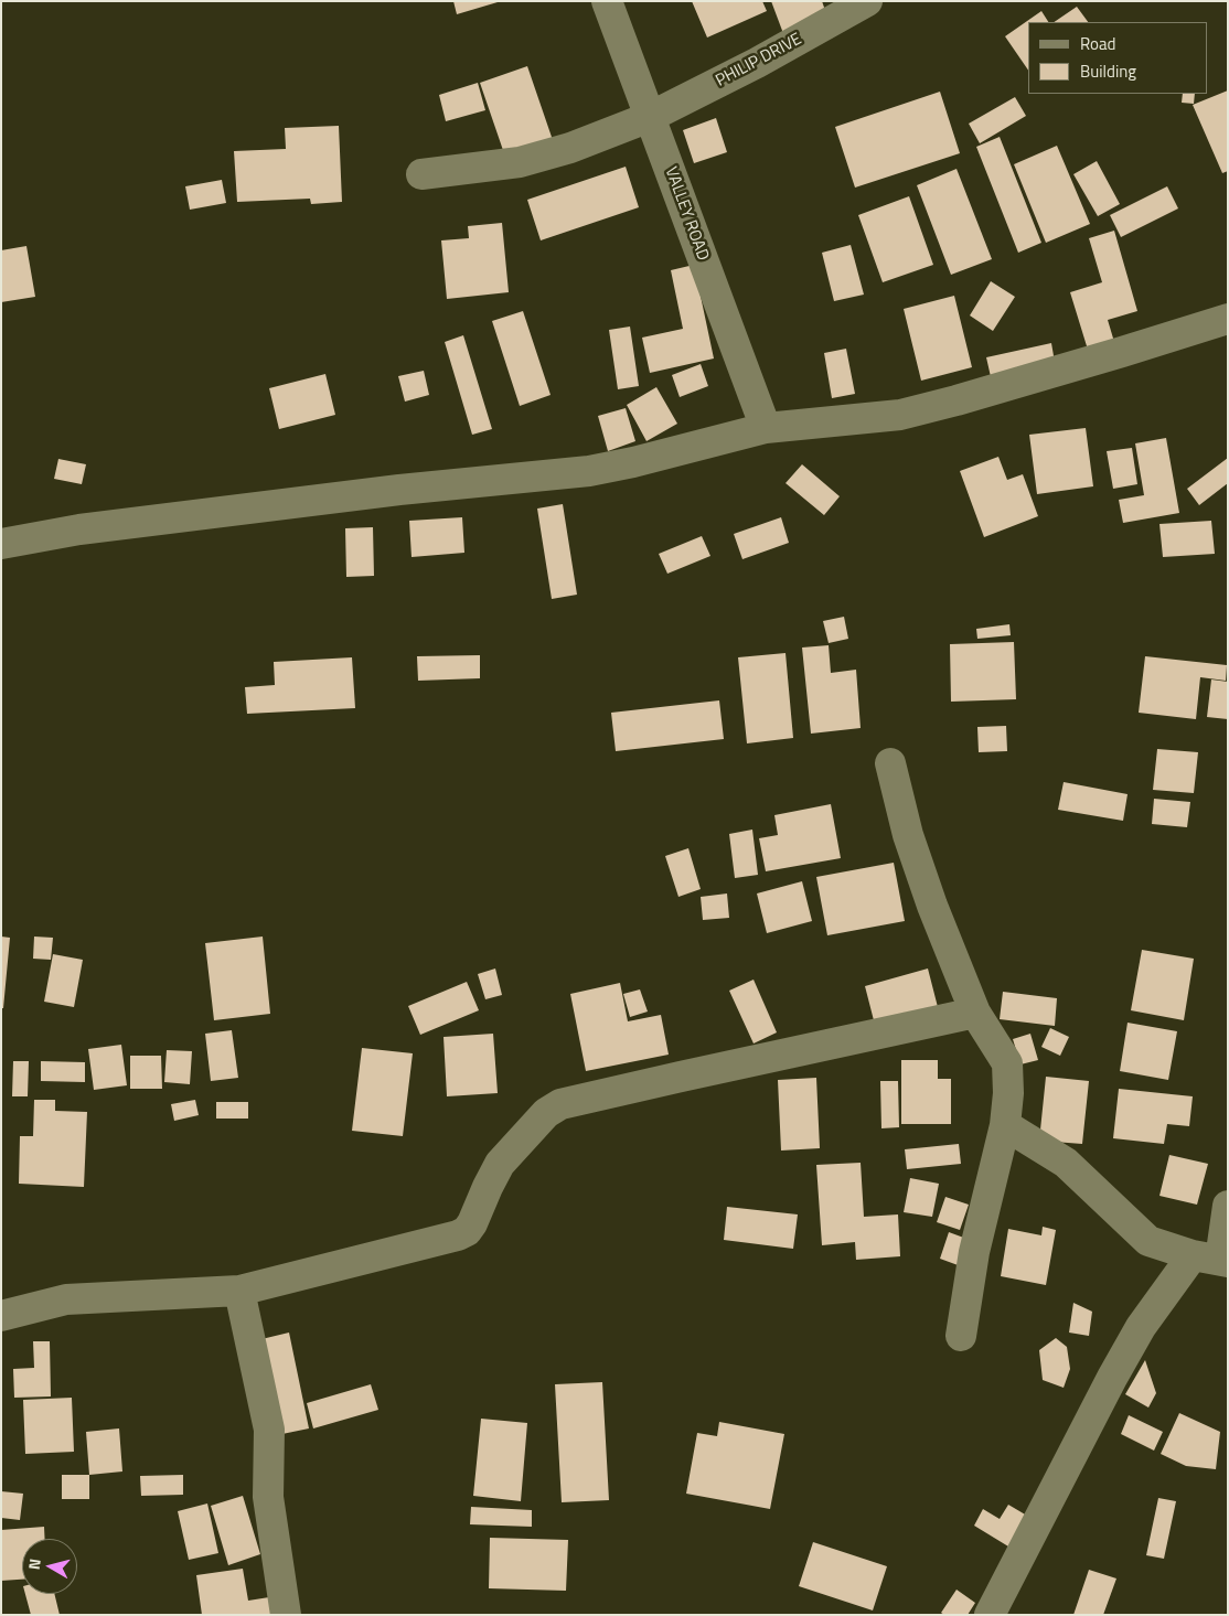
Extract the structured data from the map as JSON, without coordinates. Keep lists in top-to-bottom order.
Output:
{
  "streets": {
    "street": ["PHILIP DRIVE", "VALLEY ROAD"]
  },
  "crossings": [
    ["PHILIP DRIVE", "VALLEY ROAD"]
  ],
  "legend": ["Road", "Building"],
  "north": "left"
}
